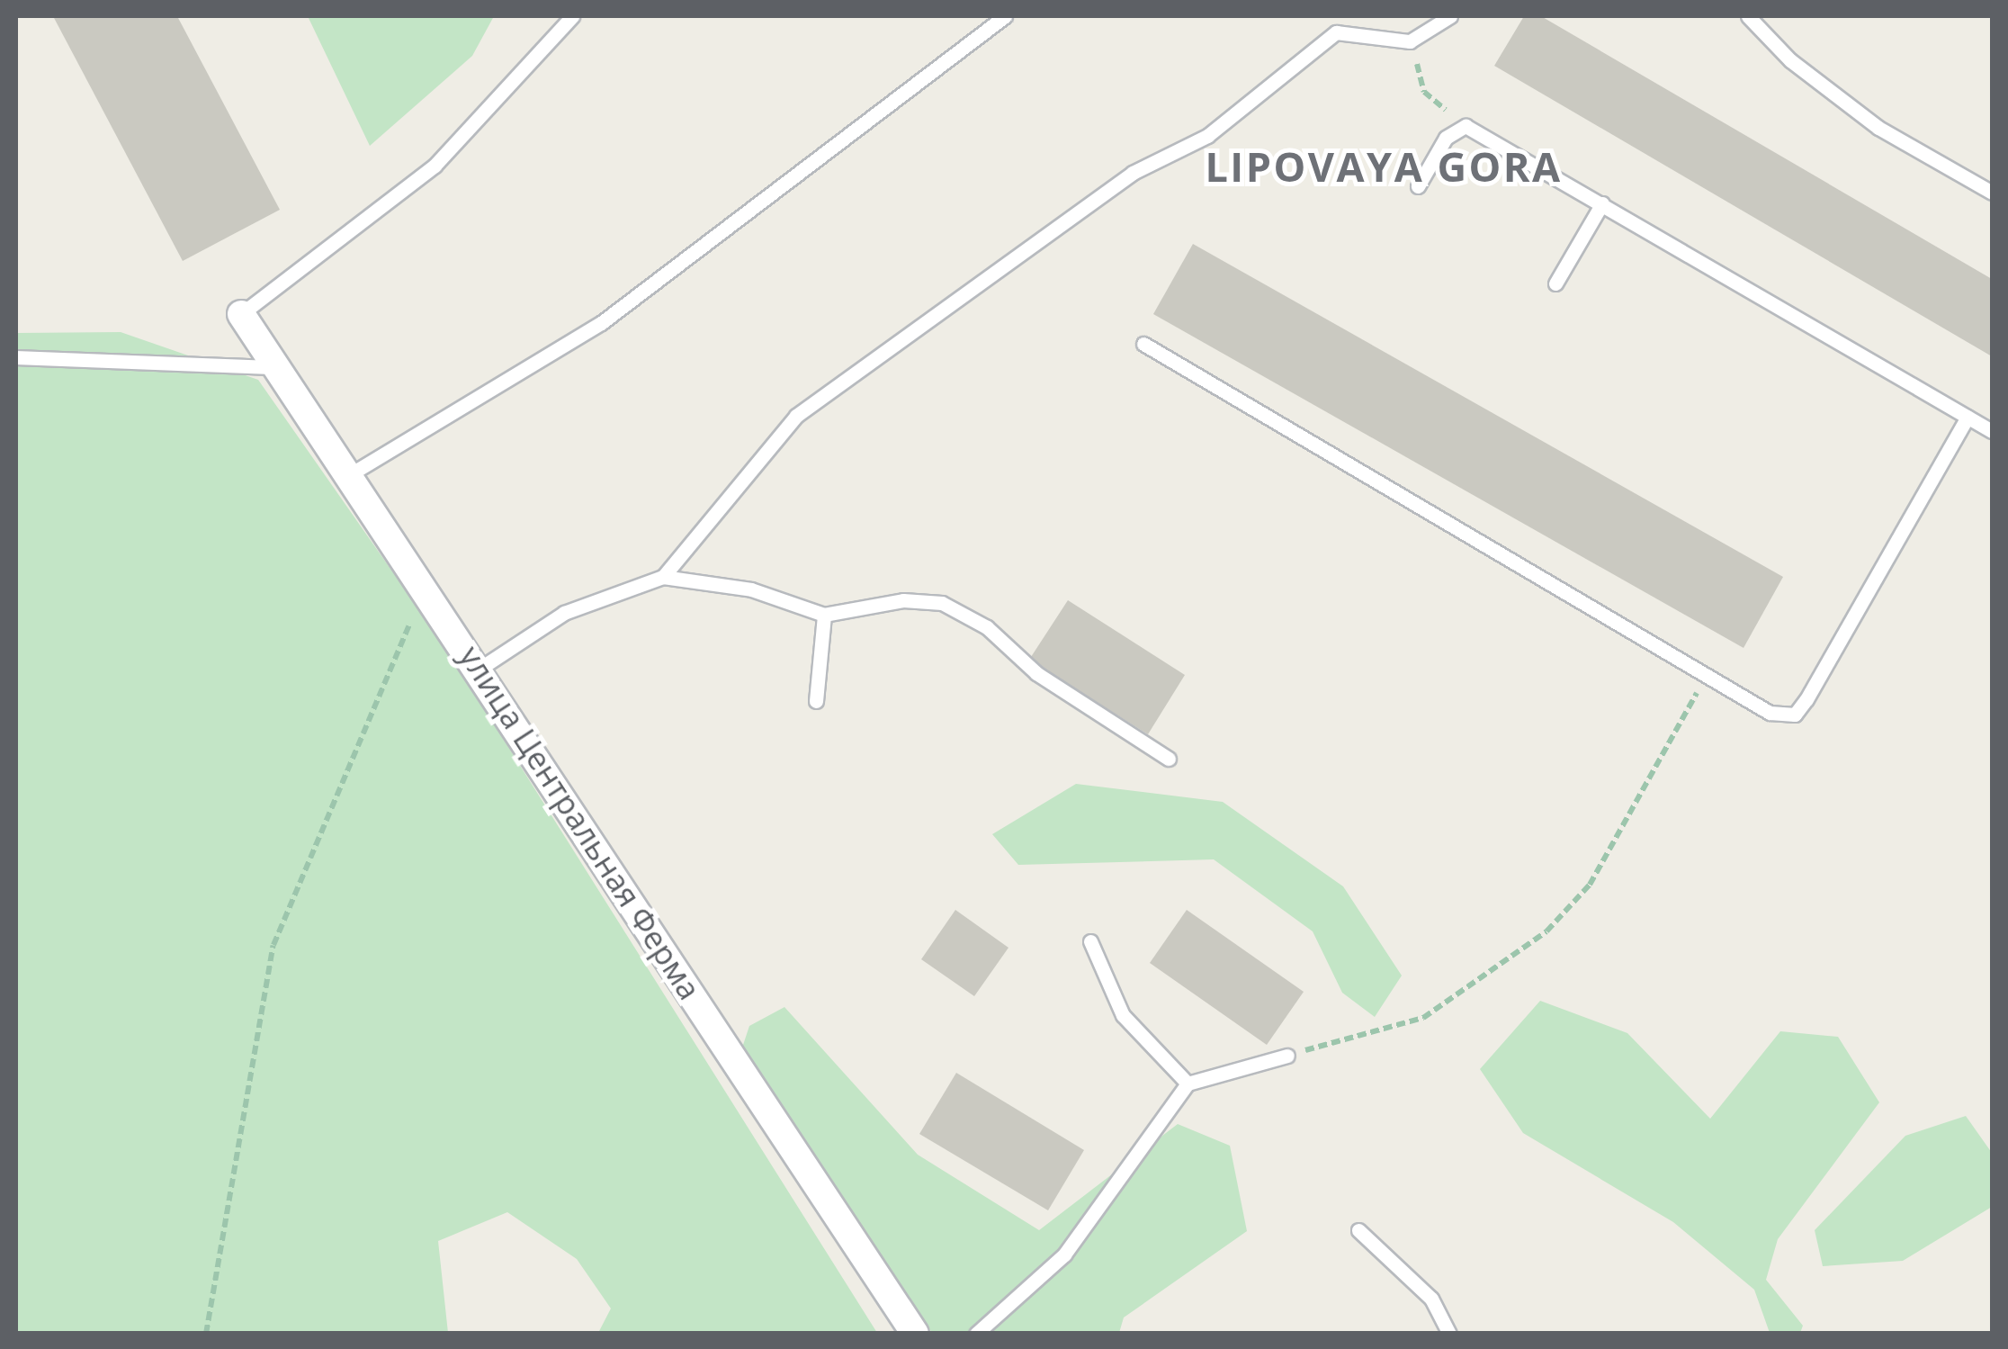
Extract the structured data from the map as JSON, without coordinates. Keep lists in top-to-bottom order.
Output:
{
  "streets": {
    "street": ["улица Центральная Ферма"]
  },
  "districts": ["LIPOVAYA GORA"]
}
